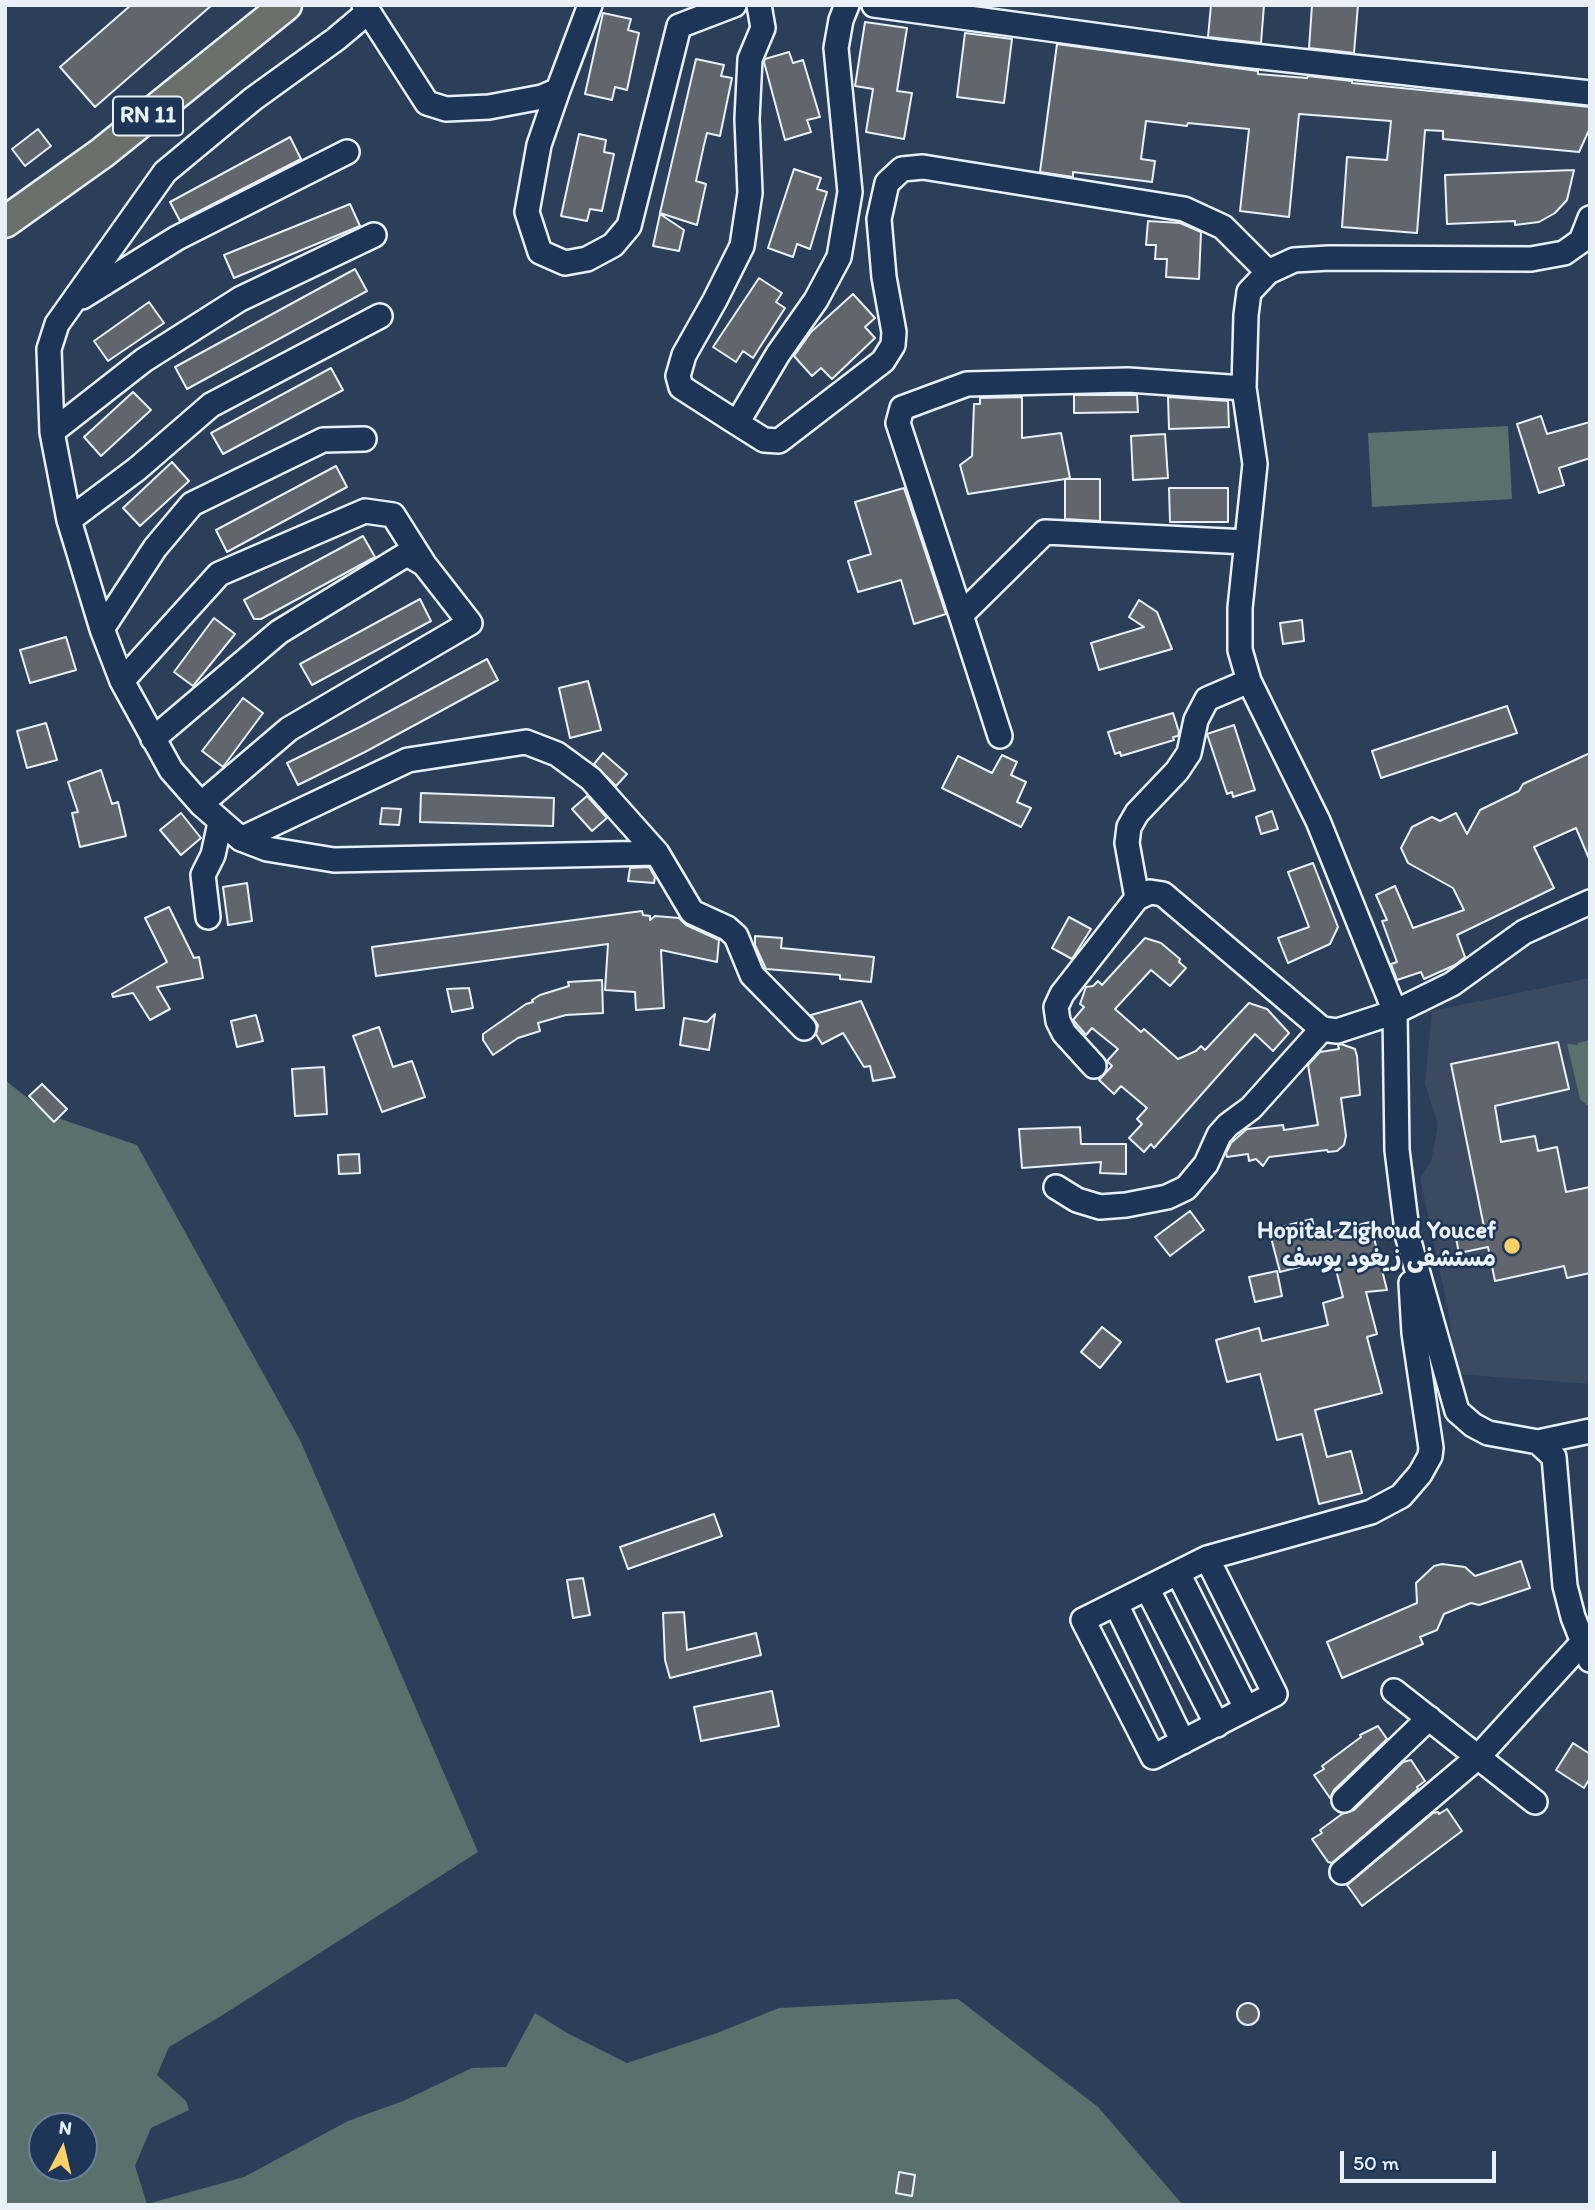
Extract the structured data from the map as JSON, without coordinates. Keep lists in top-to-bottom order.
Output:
{
  "streets": {
    "main road": ["RN 11"]
  },
  "places": ["Hopital Zighoud Youcef مستشفى زيغود يوسف"],
  "scale_bar": "50 m",
  "north": "top"
}
